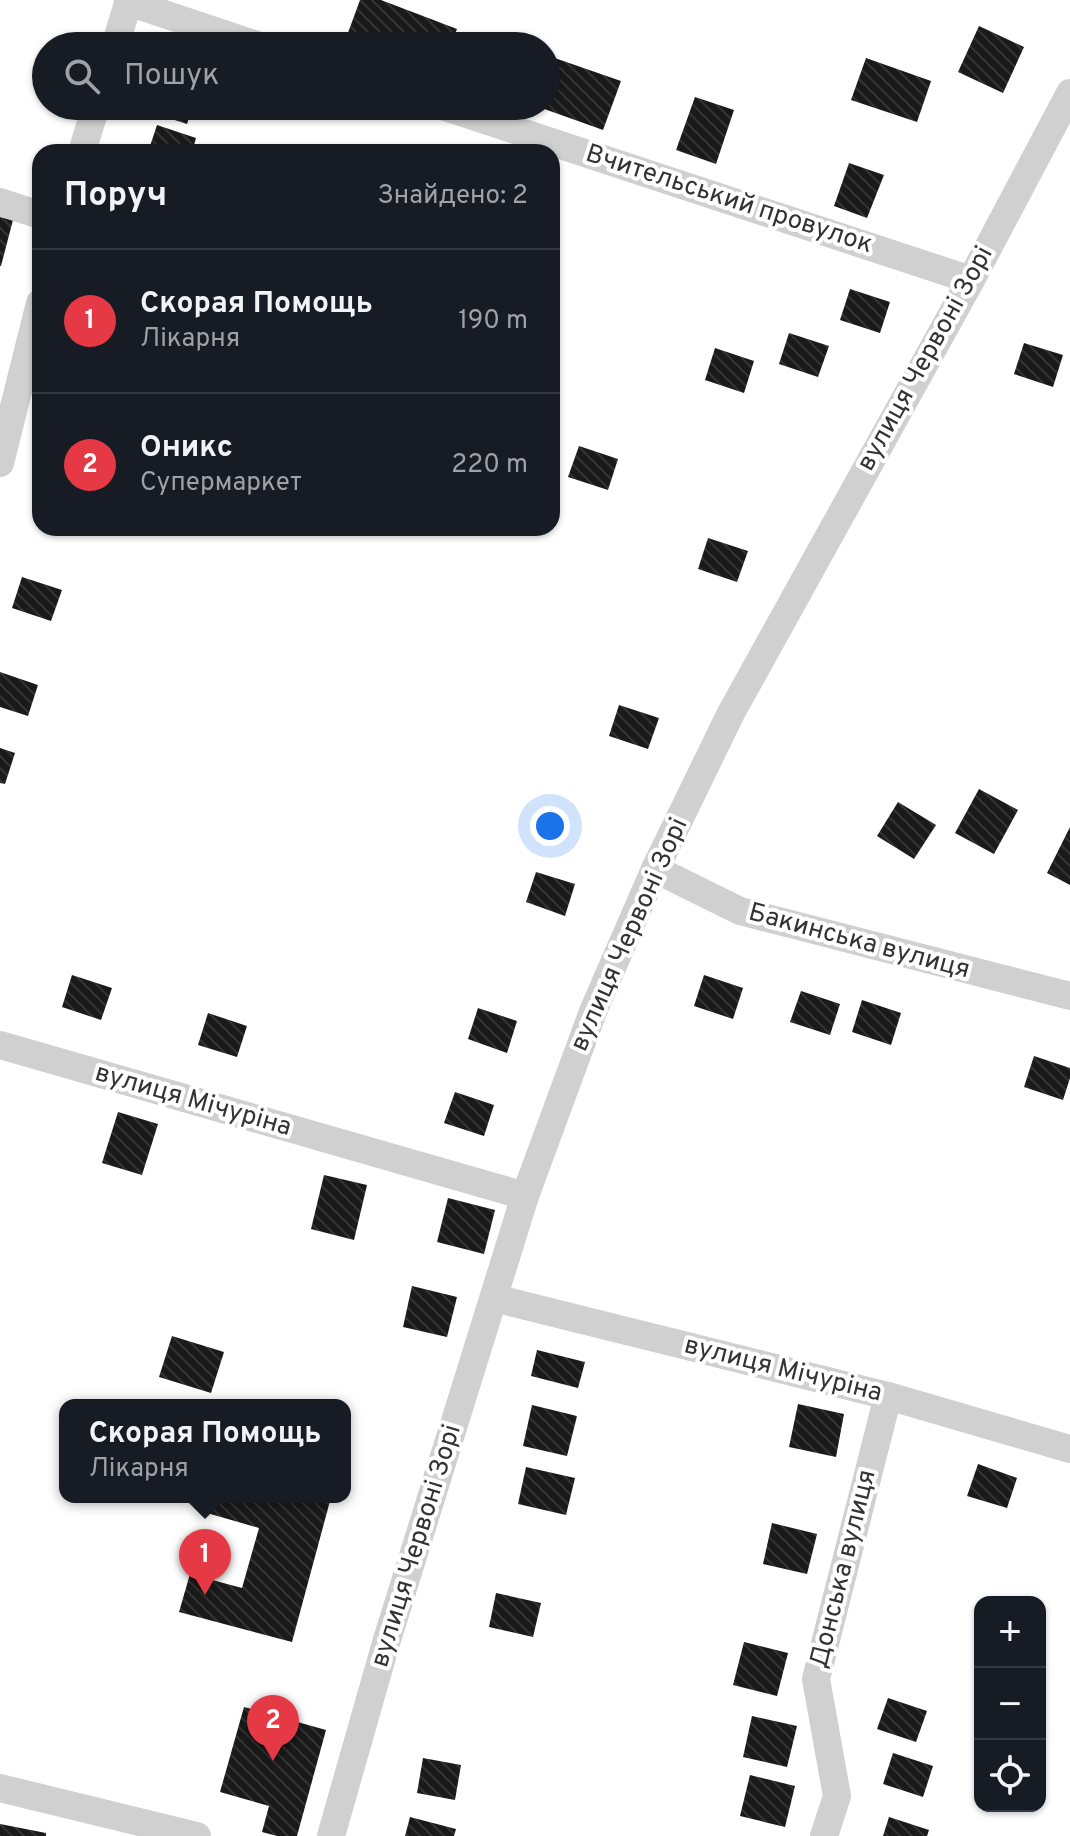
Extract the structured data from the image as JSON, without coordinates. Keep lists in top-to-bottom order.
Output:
{
  "streets": {
    "street": [
      "Вчительський провулок",
      "вулиця Червоні Зорі",
      "Бакинська вулиця",
      "вулиця Мічуріна",
      "Донська вулиця"
    ]
  },
  "crossings": [
    ["Вчительський провулок", "вулиця Червоні Зорі"],
    ["вулиця Червоні Зорі", "Бакинська вулиця"],
    ["вулиця Червоні Зорі", "вулиця Мічуріна"],
    ["вулиця Мічуріна", "Донська вулиця"]
  ],
  "page": {
    "search": "Пошук",
    "heading": ["Поруч", "Знайдено: 2"],
    "list": [
      {
        "mark": "1",
        "name": "Скорая Помощь",
        "note": "Лікарня",
        "value": "190 m"
      },
      {
        "mark": "2",
        "name": "Оникс",
        "note": "Супермаркет",
        "value": "220 m"
      }
    ],
    "popup": ["Скорая Помощь", "Лікарня"],
    "pins": ["1", "2"],
    "map_buttons": ["+", "−"]
  }
}
